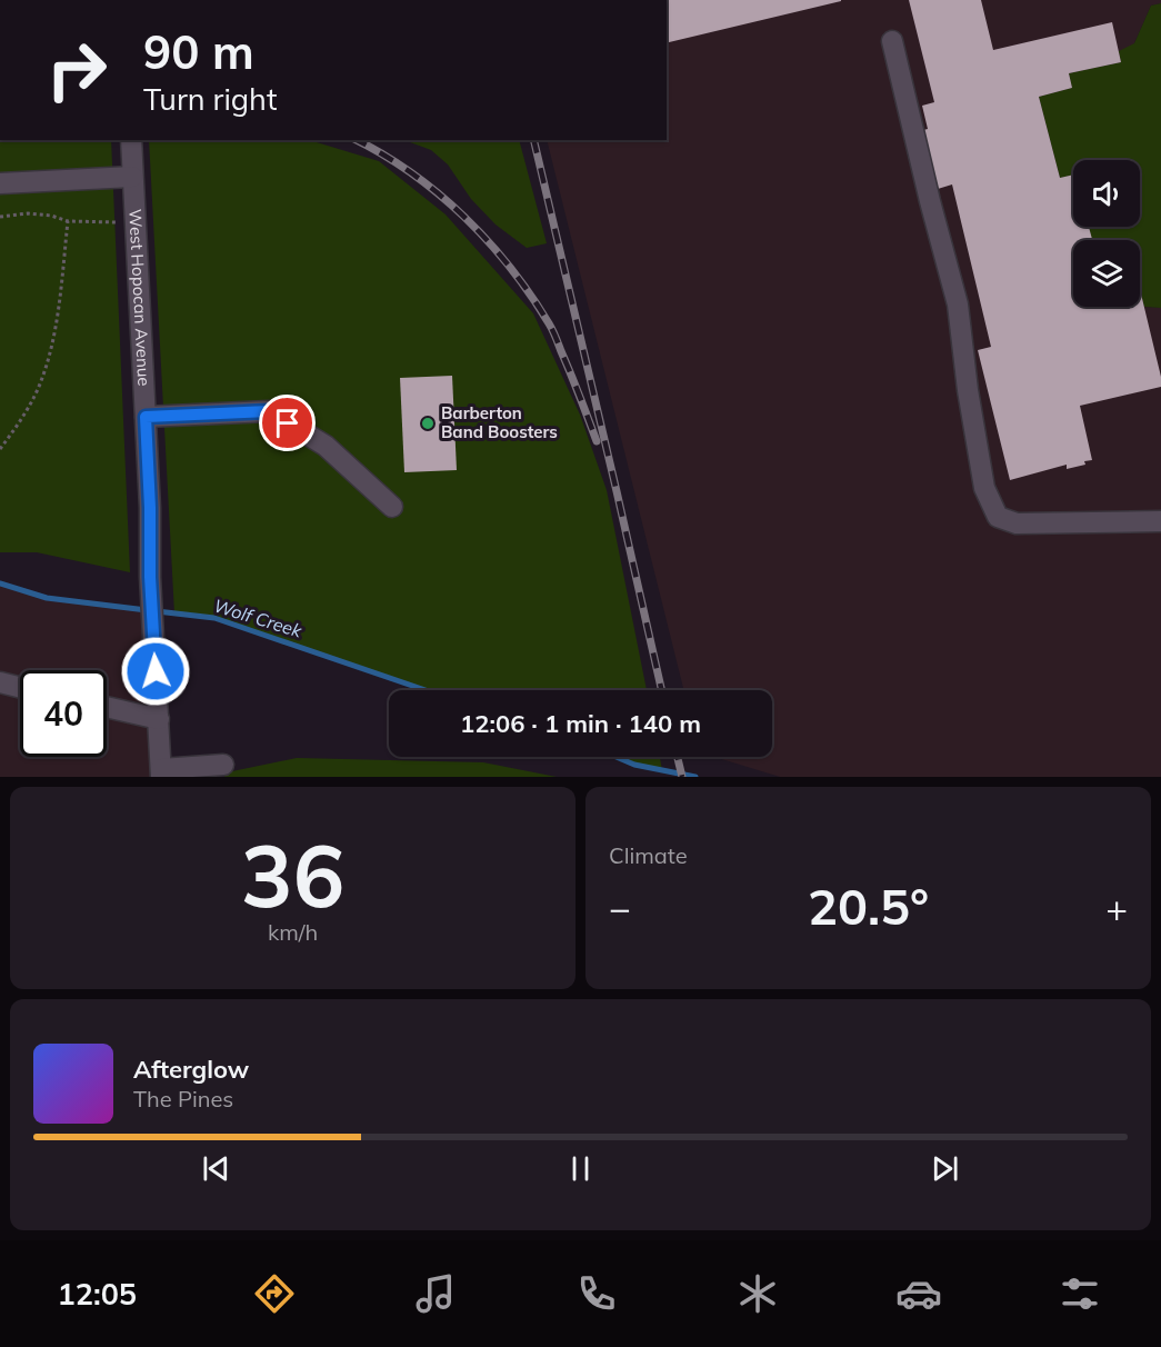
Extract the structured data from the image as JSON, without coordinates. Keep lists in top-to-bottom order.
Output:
{
  "streets": {
    "street": ["West Hopocan Avenue"]
  },
  "water": ["Wolf Creek"],
  "places": ["Barberton Band Boosters"],
  "page": {
    "turn": ["90 m", "Turn right"],
    "limit": "40",
    "trip": "12:06 · 1 min · 140 m",
    "tile": [
      ["36", "km/h"],
      "Climate"
    ],
    "heat": ["−", "20.5°", "+"],
    "song": ["Afterglow", "The Pines"],
    "tabs": "12:05"
  }
}
